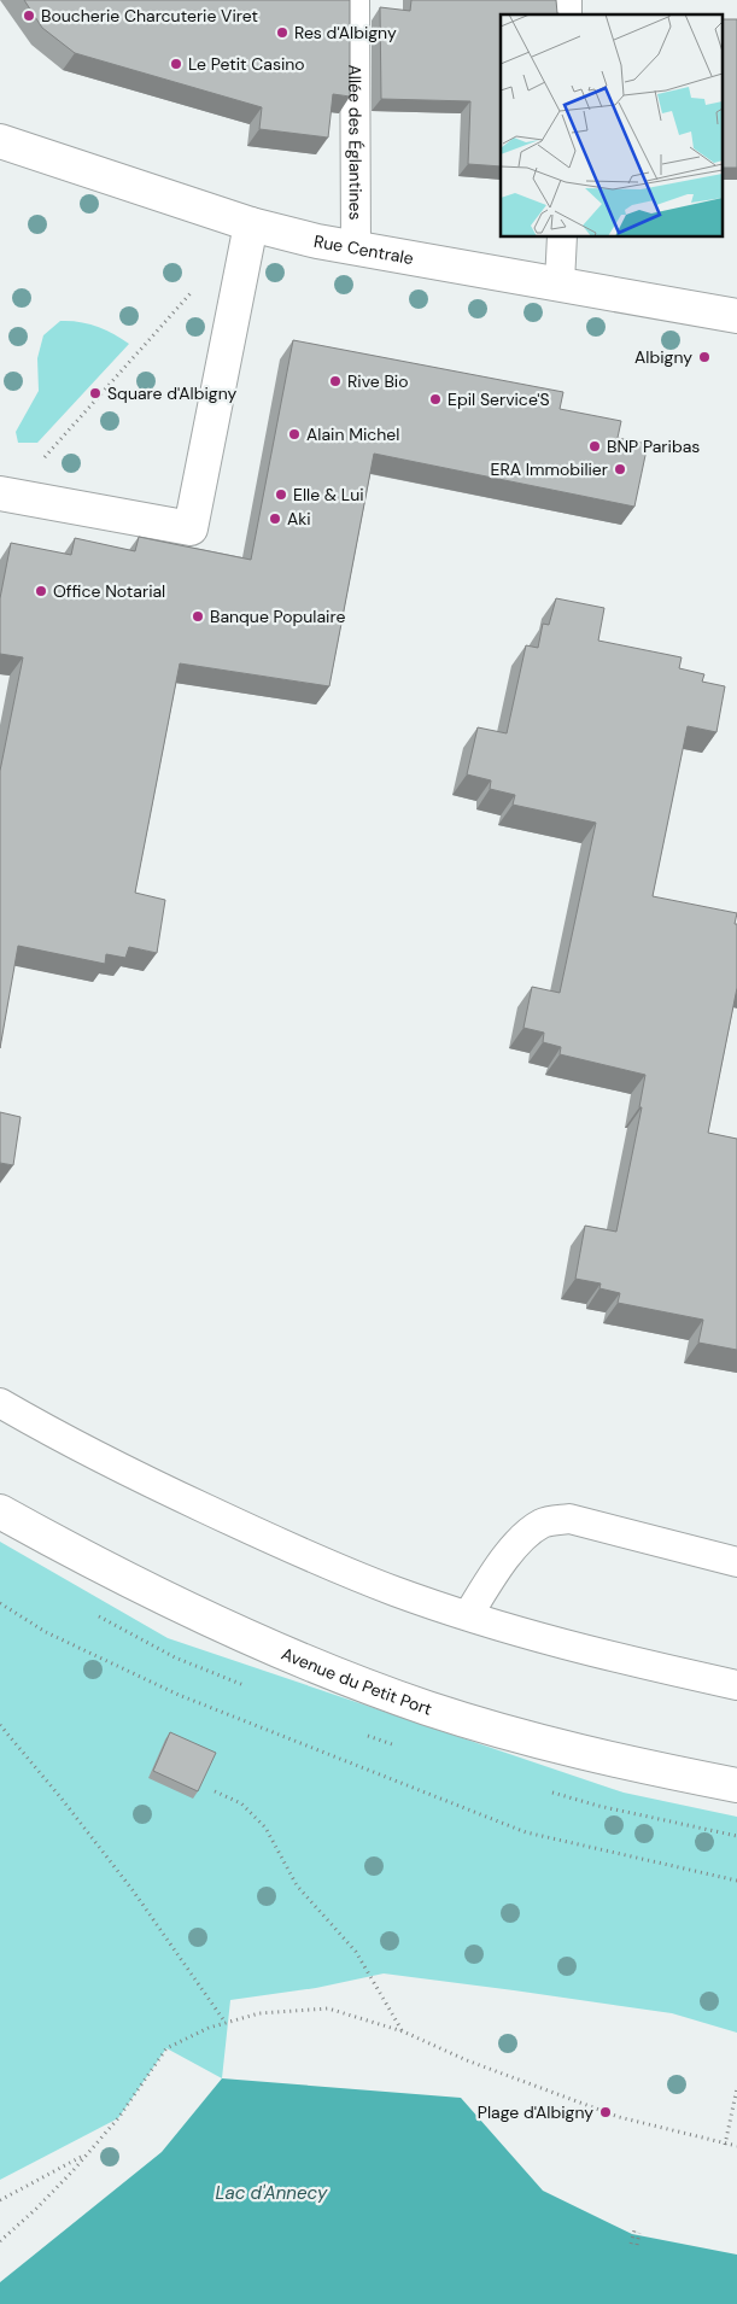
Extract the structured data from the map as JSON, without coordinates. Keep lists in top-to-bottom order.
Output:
{
  "streets": {
    "street": ["Rue Centrale", "Avenue du Petit Port"],
    "lane": ["Allée des Églantines"]
  },
  "crossings": [
    ["Allée des Églantines", "Rue Centrale"]
  ],
  "water": ["Lac d'Annecy"],
  "places": [
    "Boucherie Charcuterie Viret",
    "Res d'Albigny",
    "Le Petit Casino",
    "Albigny",
    "Rive Bio",
    "Square d'Albigny",
    "Epil Service'S",
    "Alain Michel",
    "BNP Paribas",
    "ERA Immobilier",
    "Elle & Lui",
    "Aki",
    "Office Notarial",
    "Banque Populaire",
    "Plage d'Albigny"
  ]
}
